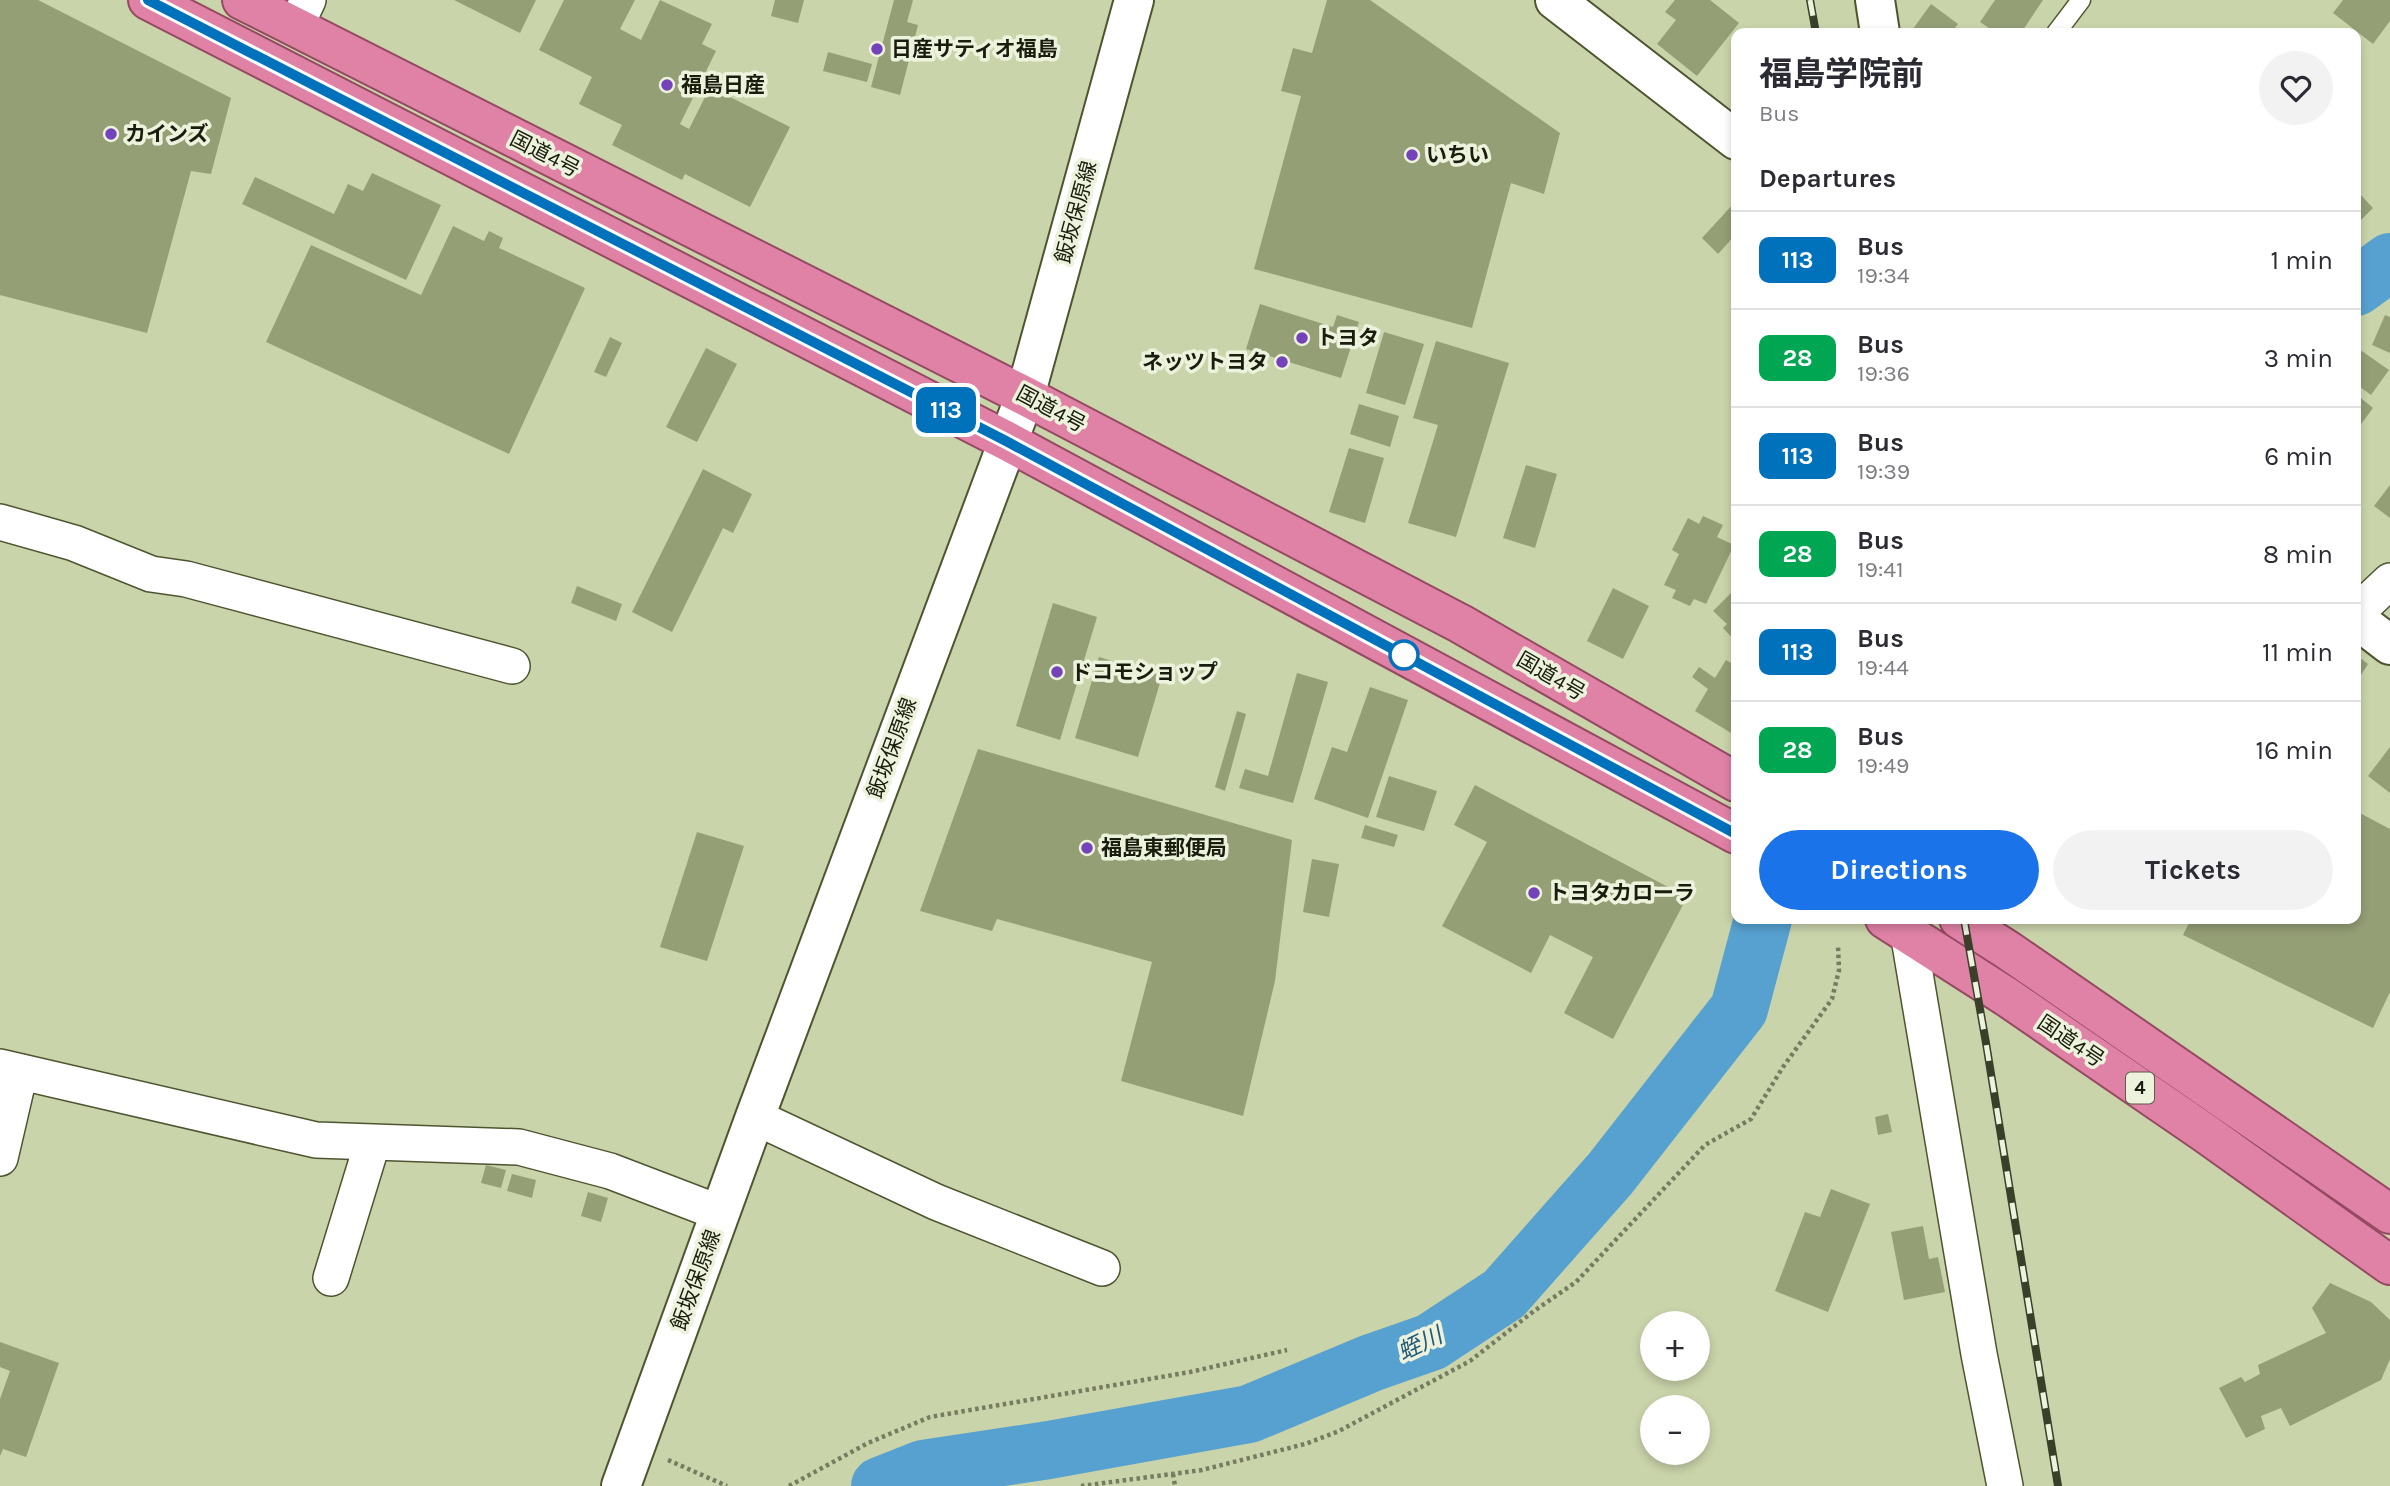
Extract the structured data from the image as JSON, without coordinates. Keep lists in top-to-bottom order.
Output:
{
  "streets": {
    "highway": ["国道4号", "4"],
    "main road": ["飯坂保原線"]
  },
  "crossings": [
    ["国道4号", "飯坂保原線"]
  ],
  "water": ["蛭川"],
  "places": [
    "日産サティオ福島",
    "福島日産",
    "カインズ",
    "いちい",
    "トヨタ",
    "ネッツトヨタ",
    "ドコモショップ",
    "福島東郵便局",
    "トヨタカローラ"
  ],
  "lines": ["bus line 113"],
  "page": {
    "on_map": "113",
    "heading": [
      ["福島学院前", "Bus"],
      "Departures"
    ],
    "list": [
      {
        "mark": "113",
        "name": "Bus",
        "note": "19:34",
        "value": "1 min"
      },
      {
        "mark": "28",
        "name": "Bus",
        "note": "19:36",
        "value": "3 min"
      },
      {
        "mark": "113",
        "name": "Bus",
        "note": "19:39",
        "value": "6 min"
      },
      {
        "mark": "28",
        "name": "Bus",
        "note": "19:41",
        "value": "8 min"
      },
      {
        "mark": "113",
        "name": "Bus",
        "note": "19:44",
        "value": "11 min"
      },
      {
        "mark": "28",
        "name": "Bus",
        "note": "19:49",
        "value": "16 min"
      }
    ],
    "buttons": ["Directions", "Tickets"],
    "map_buttons": ["+", "−"]
  }
}
